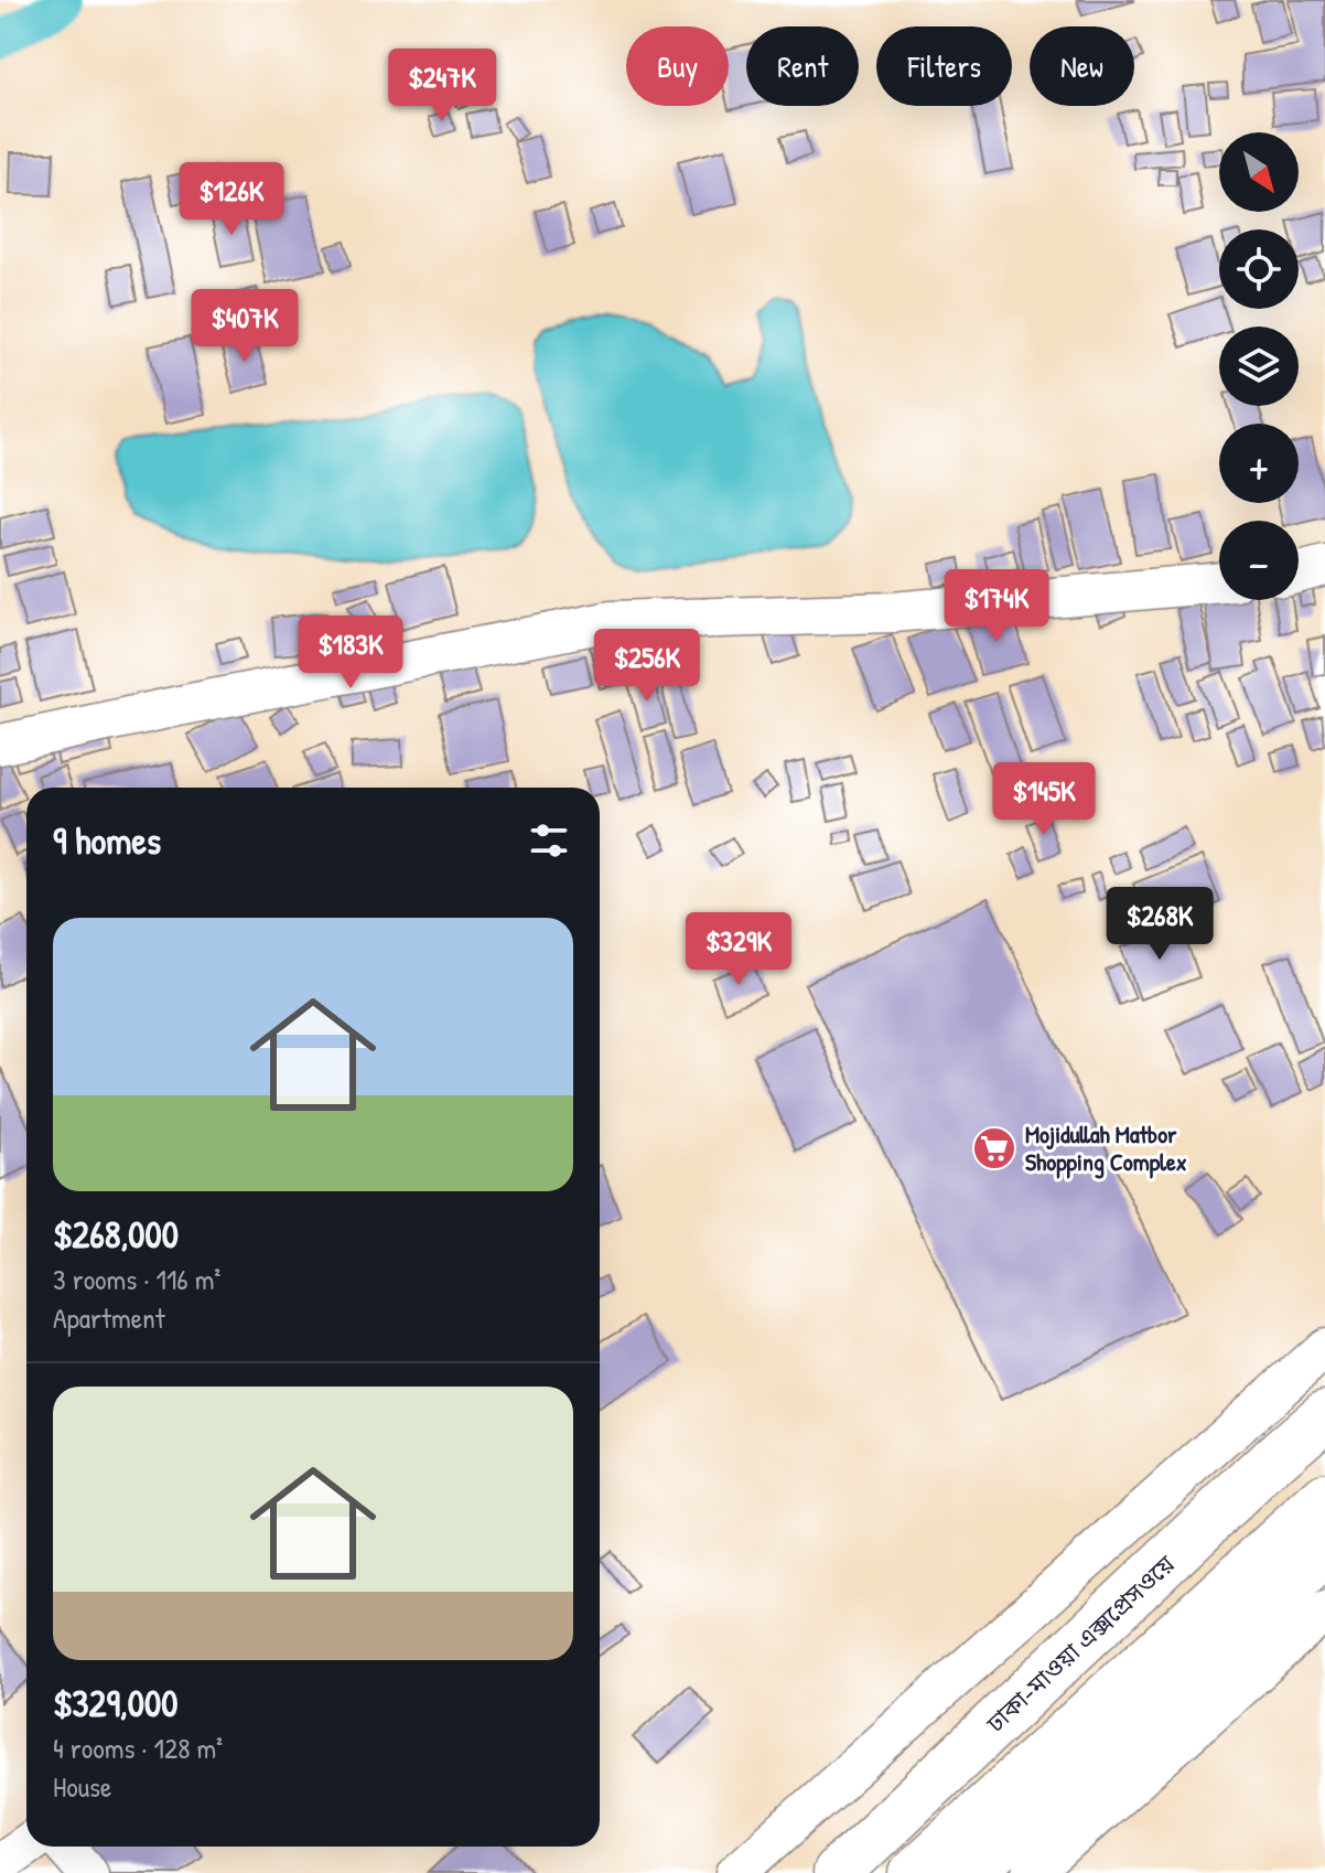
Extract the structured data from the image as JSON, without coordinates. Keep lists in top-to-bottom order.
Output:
{
  "streets": {
    "highway": ["ঢাকা-মাওয়া এক্সপ্রেসওয়ে"]
  },
  "places": {
    "supermarket": ["Mojidullah Matbor Shopping Complex"]
  },
  "north": "bottom right",
  "page": {
    "chip": [
      "Buy",
      "Rent",
      "Filters",
      "New"
    ],
    "price": [
      "$247K",
      "$126K",
      "$407K",
      "$174K",
      "$183K",
      "$256K",
      "$145K",
      "$268K",
      "$329K"
    ],
    "map_buttons": ["+", "−"],
    "heading": "9 homes",
    "list": [
      {
        "name": "$268,000",
        "note": "3 rooms · 116 m² · Apartment"
      },
      {
        "name": "$329,000",
        "note": "4 rooms · 128 m² · House"
      }
    ]
  }
}
